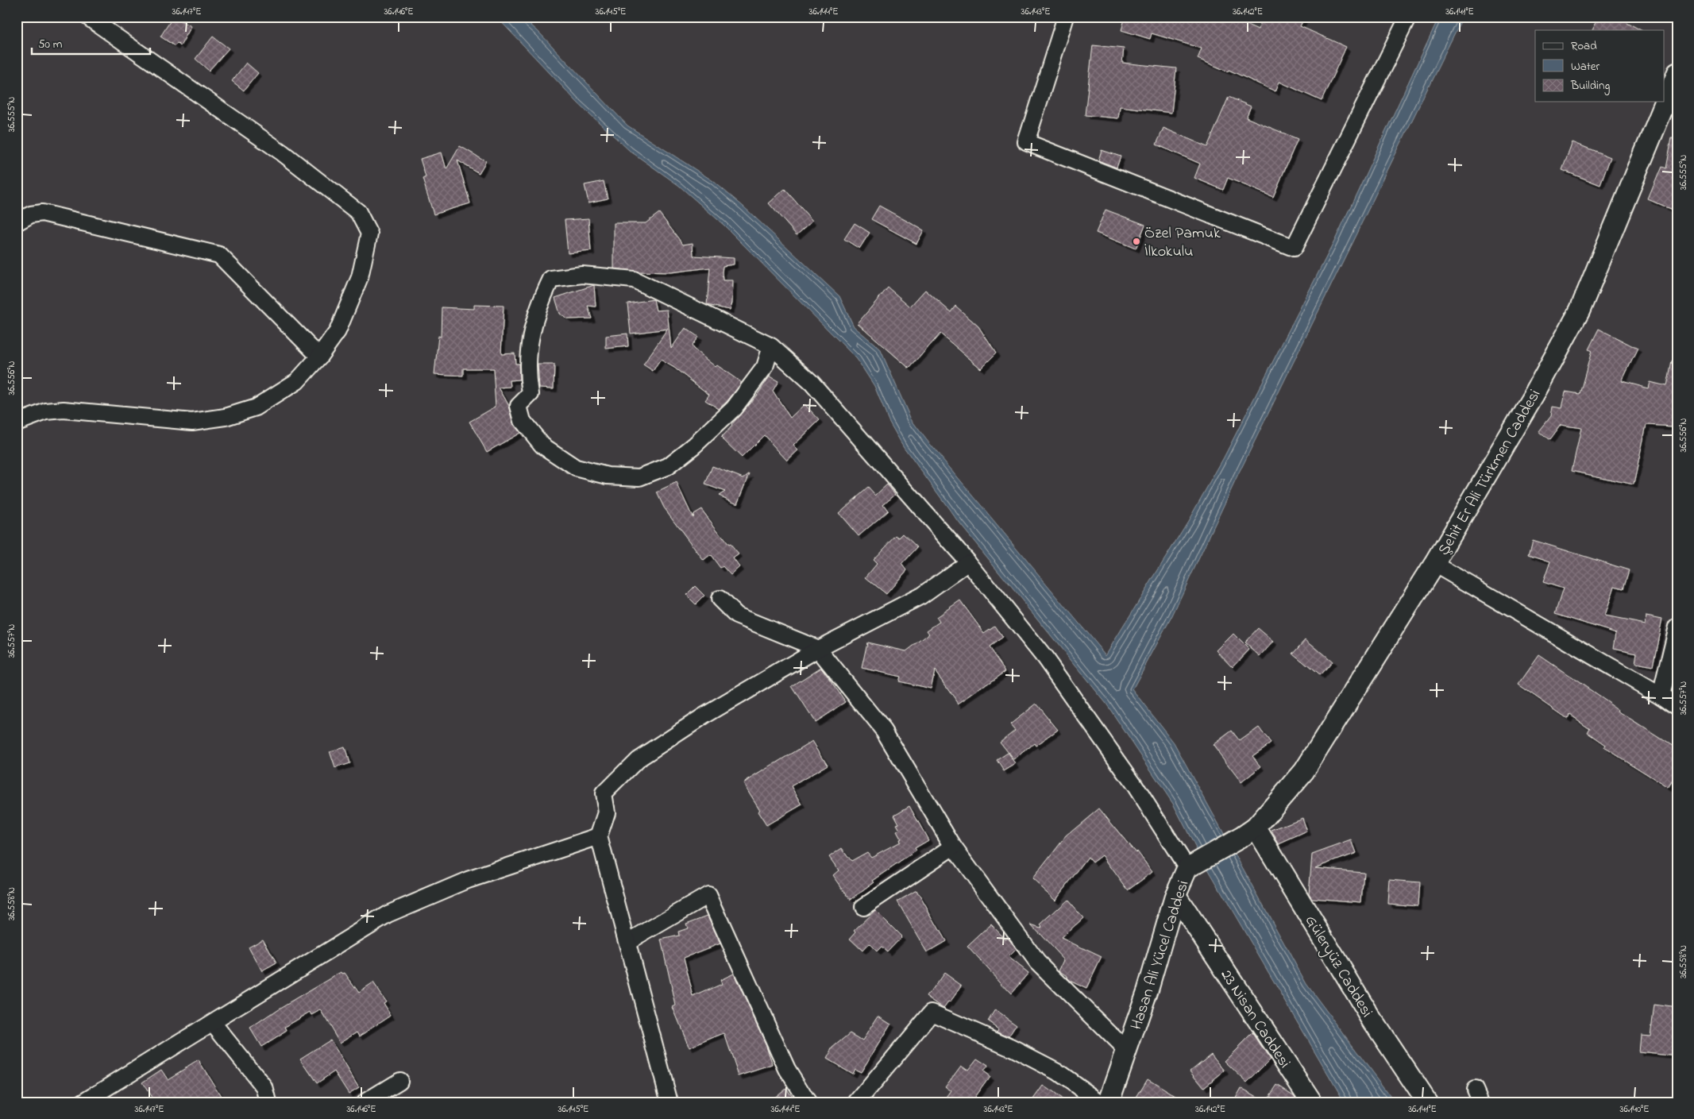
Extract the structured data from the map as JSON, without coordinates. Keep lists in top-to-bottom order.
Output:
{
  "streets": {
    "street": [
      "Şehit Er Ali Türkmen Caddesi",
      "Hasan Ali Yücel Caddesi",
      "Güleryüz Caddesi",
      "23 Nisan Caddesi"
    ]
  },
  "crossings": [
    ["Şehit Er Ali Türkmen Caddesi", "Hasan Ali Yücel Caddesi"],
    ["Şehit Er Ali Türkmen Caddesi", "Güleryüz Caddesi"],
    ["Hasan Ali Yücel Caddesi", "Güleryüz Caddesi"],
    ["Hasan Ali Yücel Caddesi", "23 Nisan Caddesi"]
  ],
  "places": ["Özel Pamuk İlkokulu"],
  "legend": ["Road", "Water", "Building"],
  "scale_bar": "50 m",
  "coordinates": [
    "36.147°E",
    "36.146°E",
    "36.145°E",
    "36.144°E",
    "36.143°E",
    "36.142°E",
    "36.141°E",
    "36.555°N",
    "36.556°N",
    "36.557°N",
    "36.558°N",
    "36.140°E"
  ]
}
